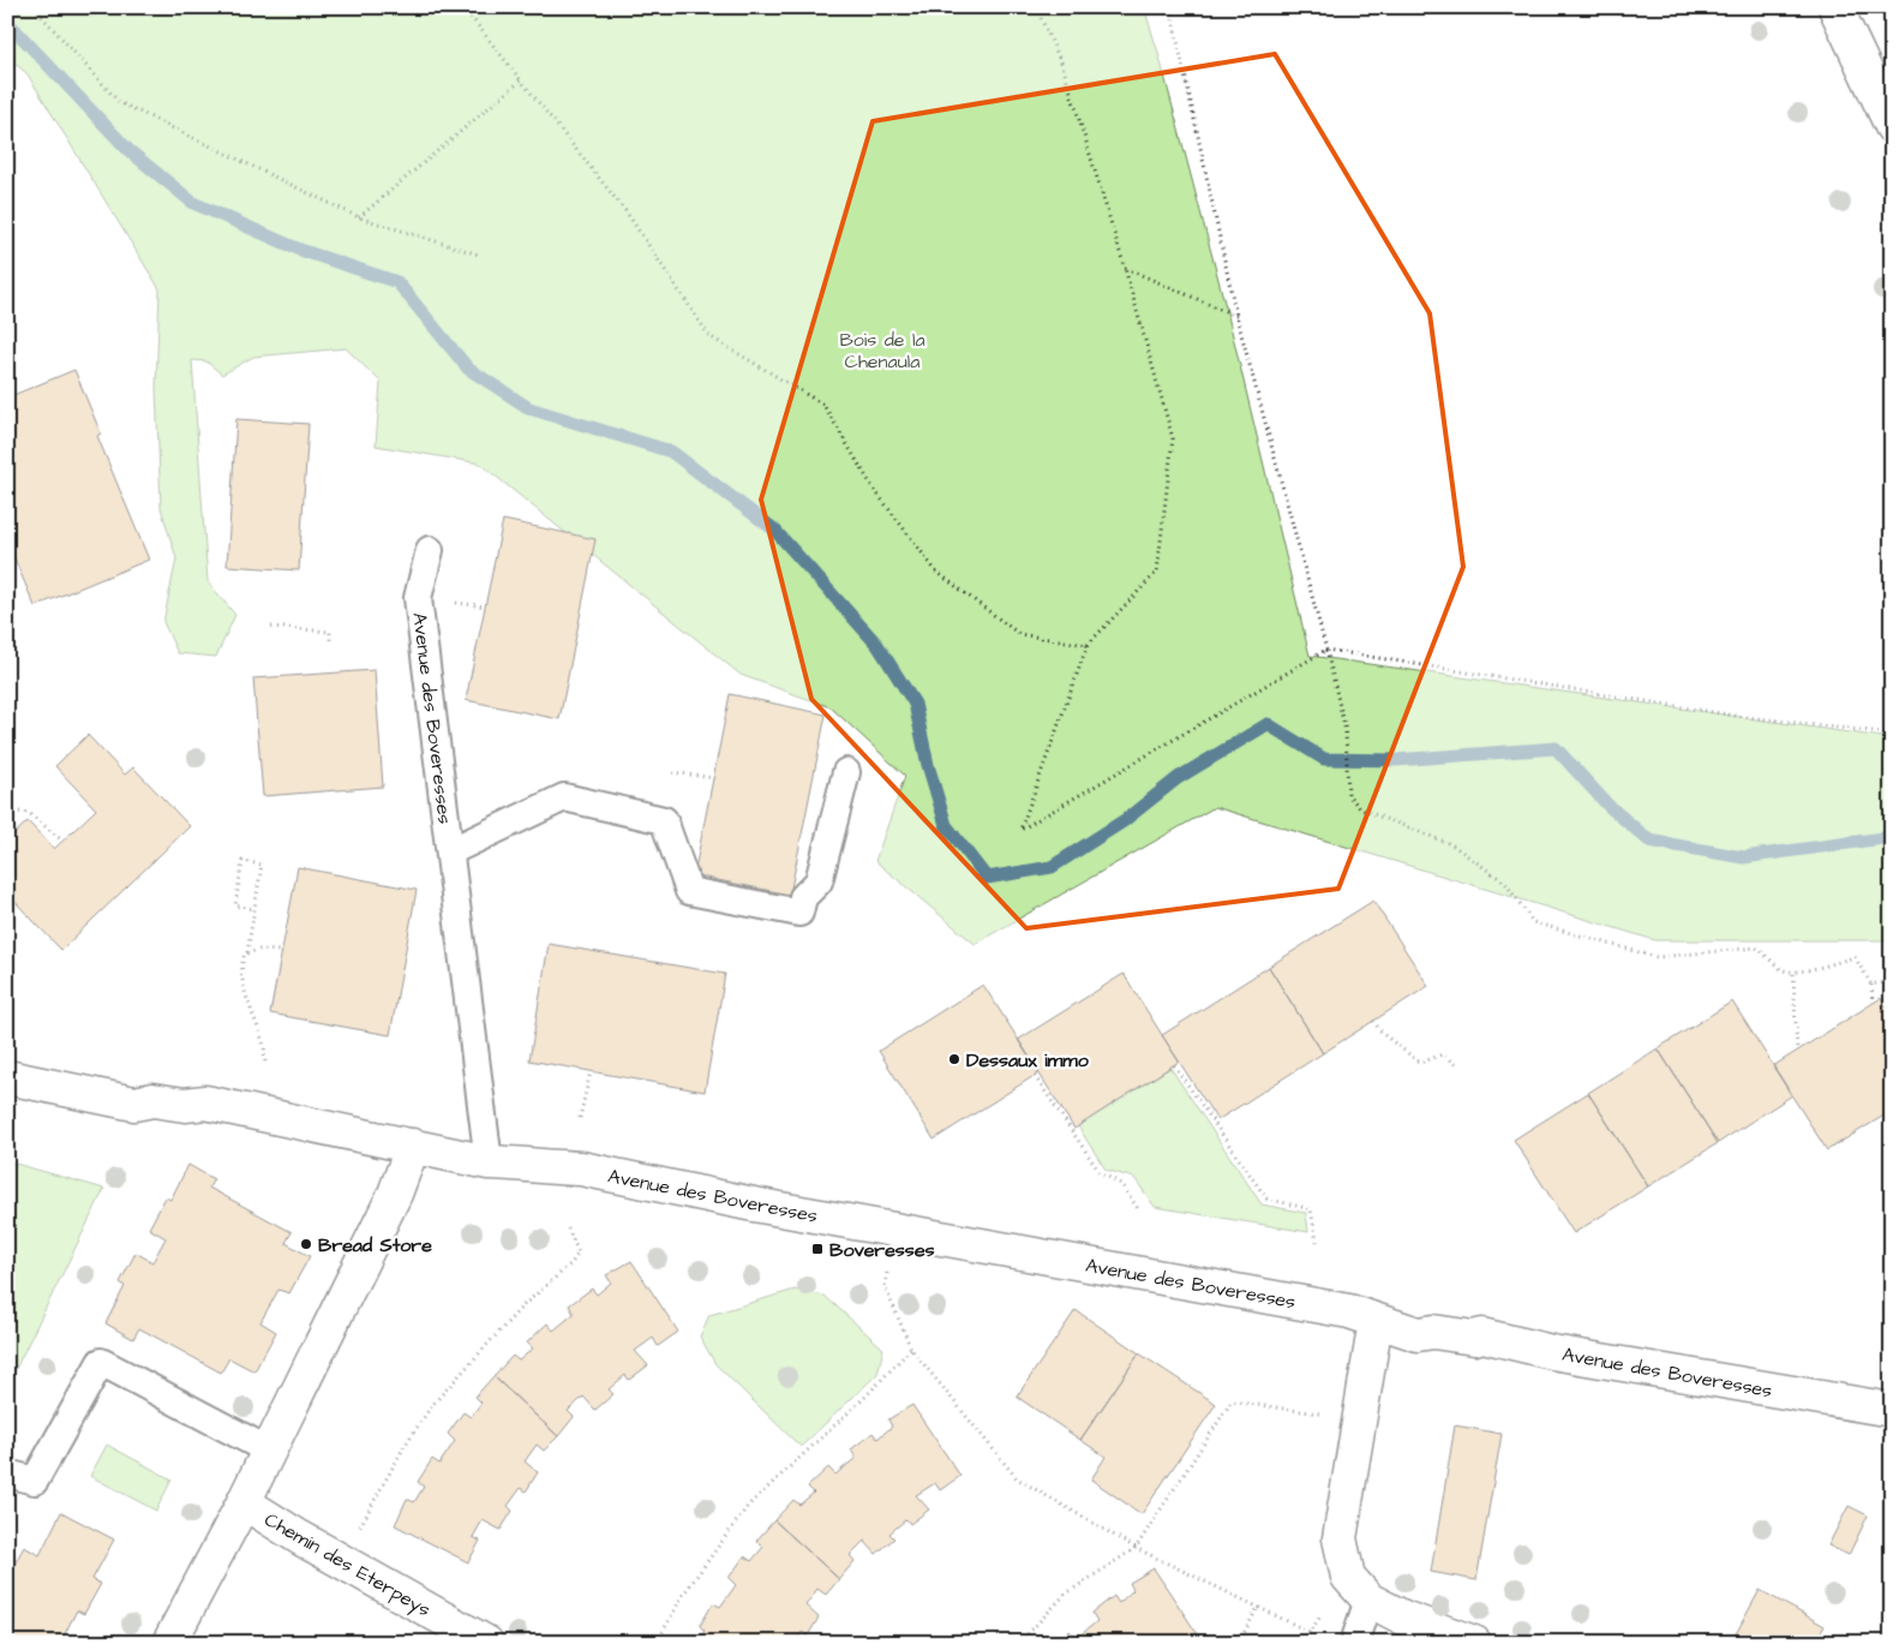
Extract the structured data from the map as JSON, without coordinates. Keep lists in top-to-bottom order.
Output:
{
  "streets": {
    "street": ["Avenue des Boveresses", "Chemin des Eterpeys"]
  },
  "crossings": [
    ["Avenue des Boveresses", "Chemin des Eterpeys"]
  ],
  "parks": ["Bois de la Chenaula"],
  "places": {
    "other": ["Dessaux immo", "Bread Store"],
    "transit": ["Boveresses"]
  }
}
